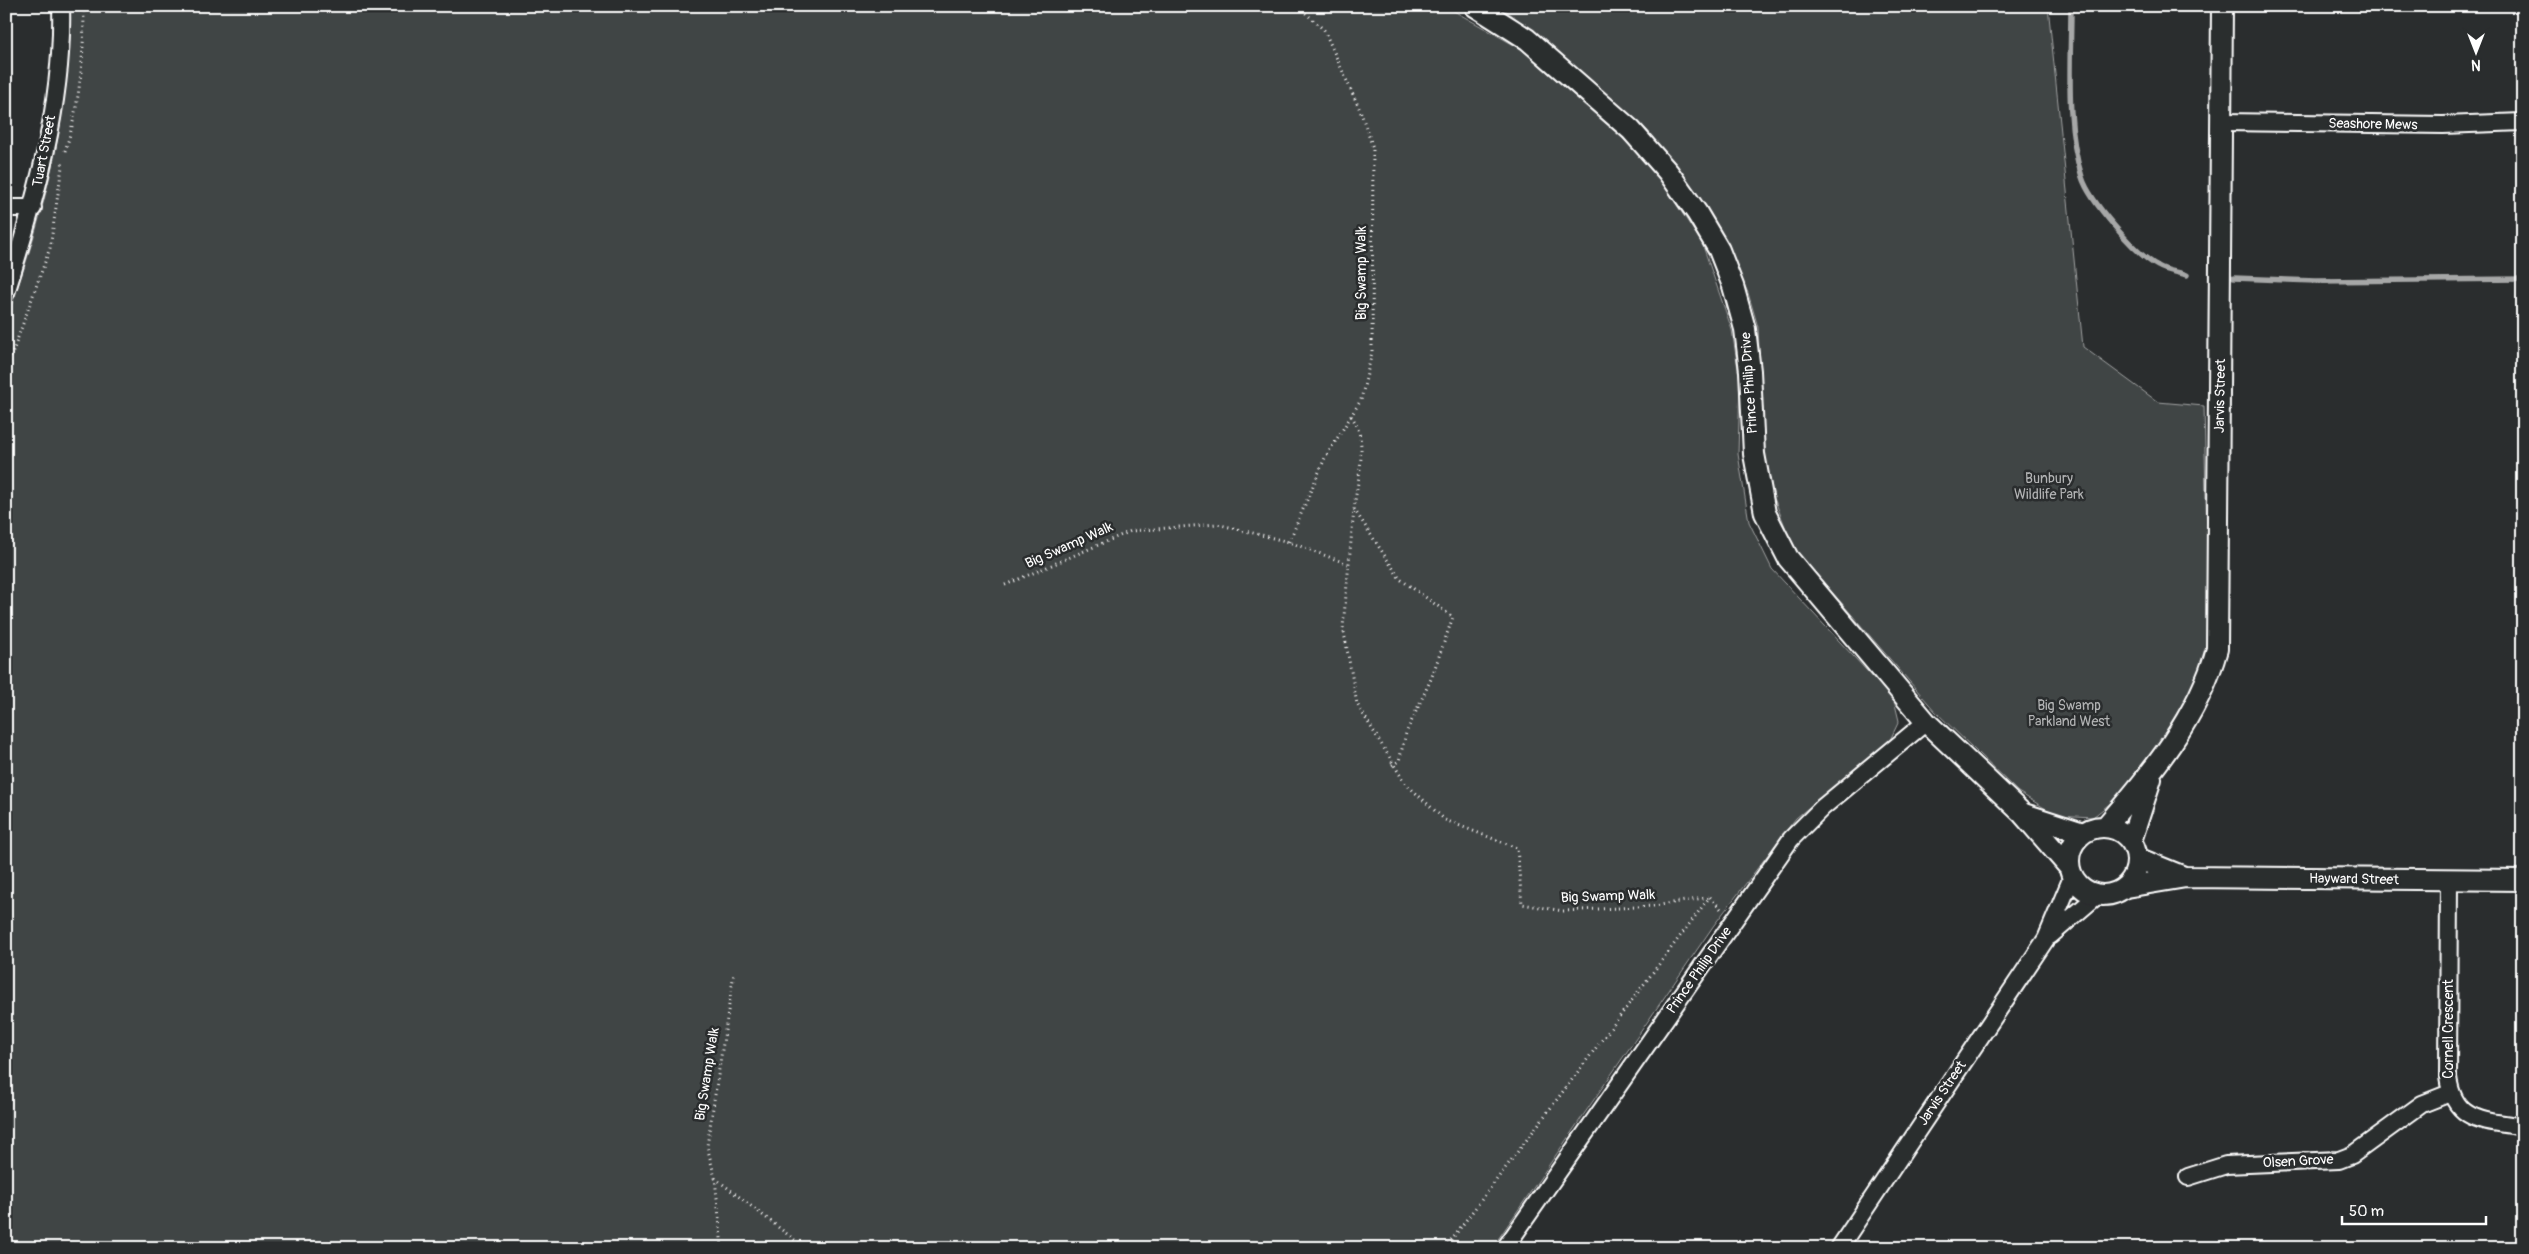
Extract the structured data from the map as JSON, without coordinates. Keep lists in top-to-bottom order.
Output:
{
  "streets": {
    "street": [
      "Seashore Mews",
      "Tuart Street",
      "Prince Philip Drive",
      "Jarvis Street",
      "Hayward Street",
      "Cornell Crescent",
      "Olsen Grove"
    ],
    "path": ["Big Swamp Walk"]
  },
  "crossings": [
    ["Seashore Mews", "Jarvis Street"],
    ["Prince Philip Drive", "Jarvis Street"],
    ["Prince Philip Drive", "Hayward Street"],
    ["Jarvis Street", "Hayward Street"],
    ["Hayward Street", "Cornell Crescent"],
    ["Cornell Crescent", "Olsen Grove"]
  ],
  "parks": ["Bunbury Wildlife Park", "Big Swamp Parkland West"],
  "scale_bar": "50 m",
  "north": "bottom"
}
